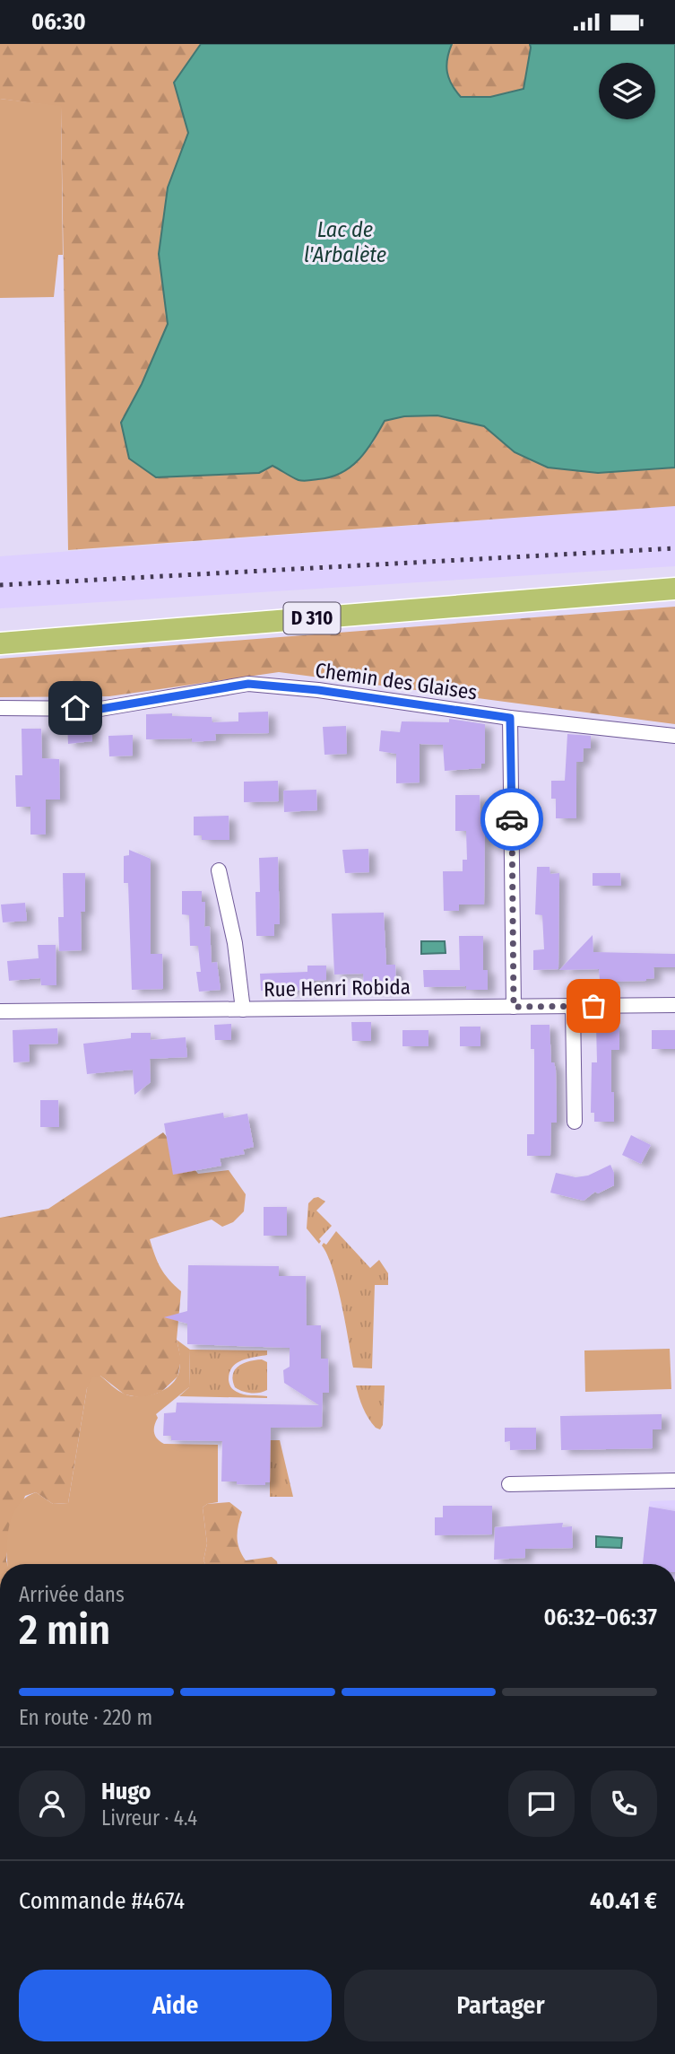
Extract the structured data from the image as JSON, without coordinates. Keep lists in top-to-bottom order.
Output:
{
  "streets": {
    "main road": ["D 310"],
    "street": ["Chemin des Glaises", "Rue Henri Robida"]
  },
  "water": ["Lac de l'Arbalète"],
  "page": {
    "status": "06:30",
    "heading": ["2 min", "Arrivée dans", "06:32–06:37"],
    "panel": [
      "Hugo",
      "Livreur · 4.4",
      "Commande #4674",
      "40.41 €"
    ],
    "bar": "En route · 220 m",
    "buttons": ["Aide", "Partager"]
  }
}
